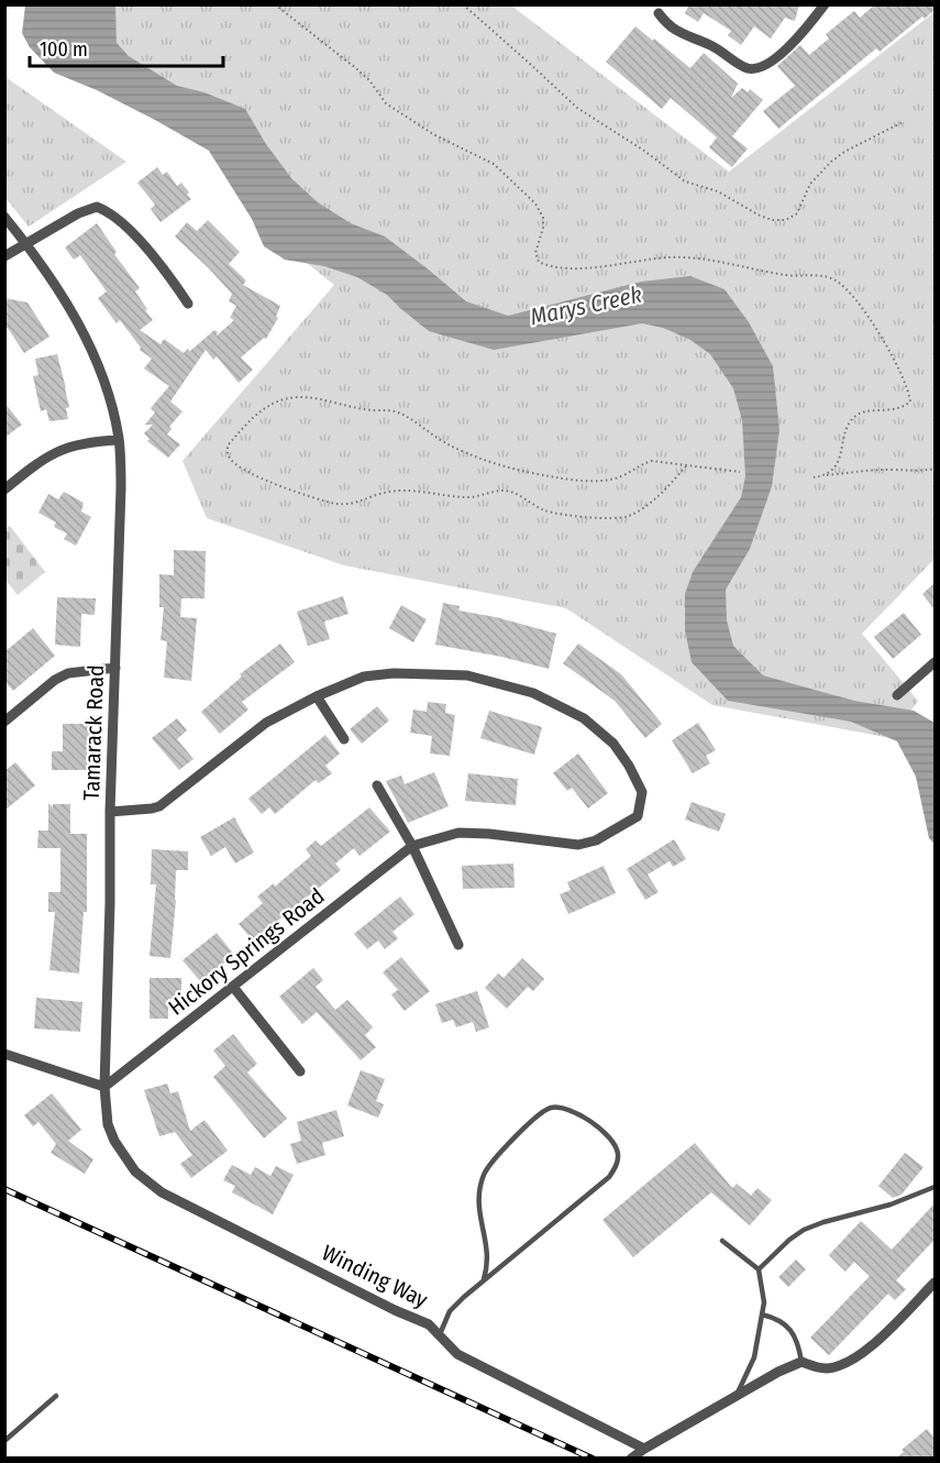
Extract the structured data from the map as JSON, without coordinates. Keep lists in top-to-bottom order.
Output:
{
  "streets": {
    "street": ["Tamarack Road", "Hickory Springs Road", "Winding Way"]
  },
  "crossings": [
    ["Tamarack Road", "Hickory Springs Road"],
    ["Tamarack Road", "Winding Way"]
  ],
  "water": ["Marys Creek"],
  "scale_bar": "100 m"
}
